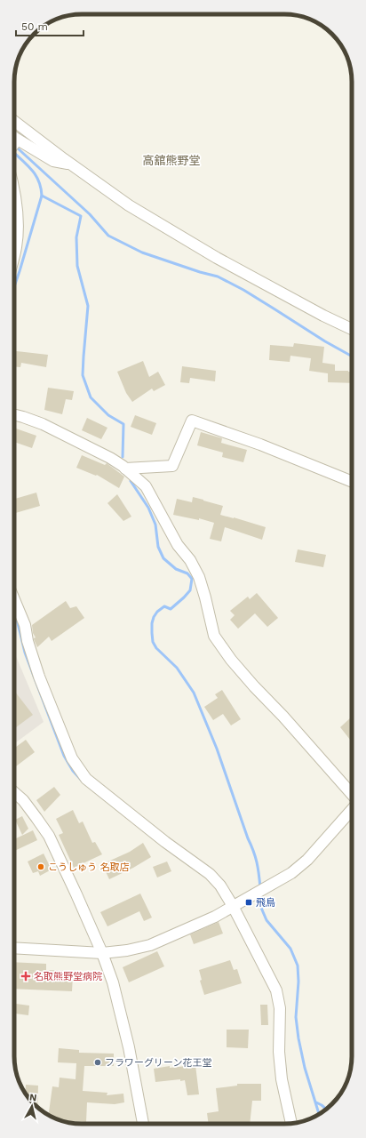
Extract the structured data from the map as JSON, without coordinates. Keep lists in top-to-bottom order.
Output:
{
  "districts": ["高舘熊野堂"],
  "places": {
    "other": ["こうしゅう 名取店", "フラワーグリーン花王堂"],
    "transit": ["飛鳥"],
    "health": ["名取熊野堂病院"]
  },
  "scale_bar": "50 m",
  "north": "top"
}
